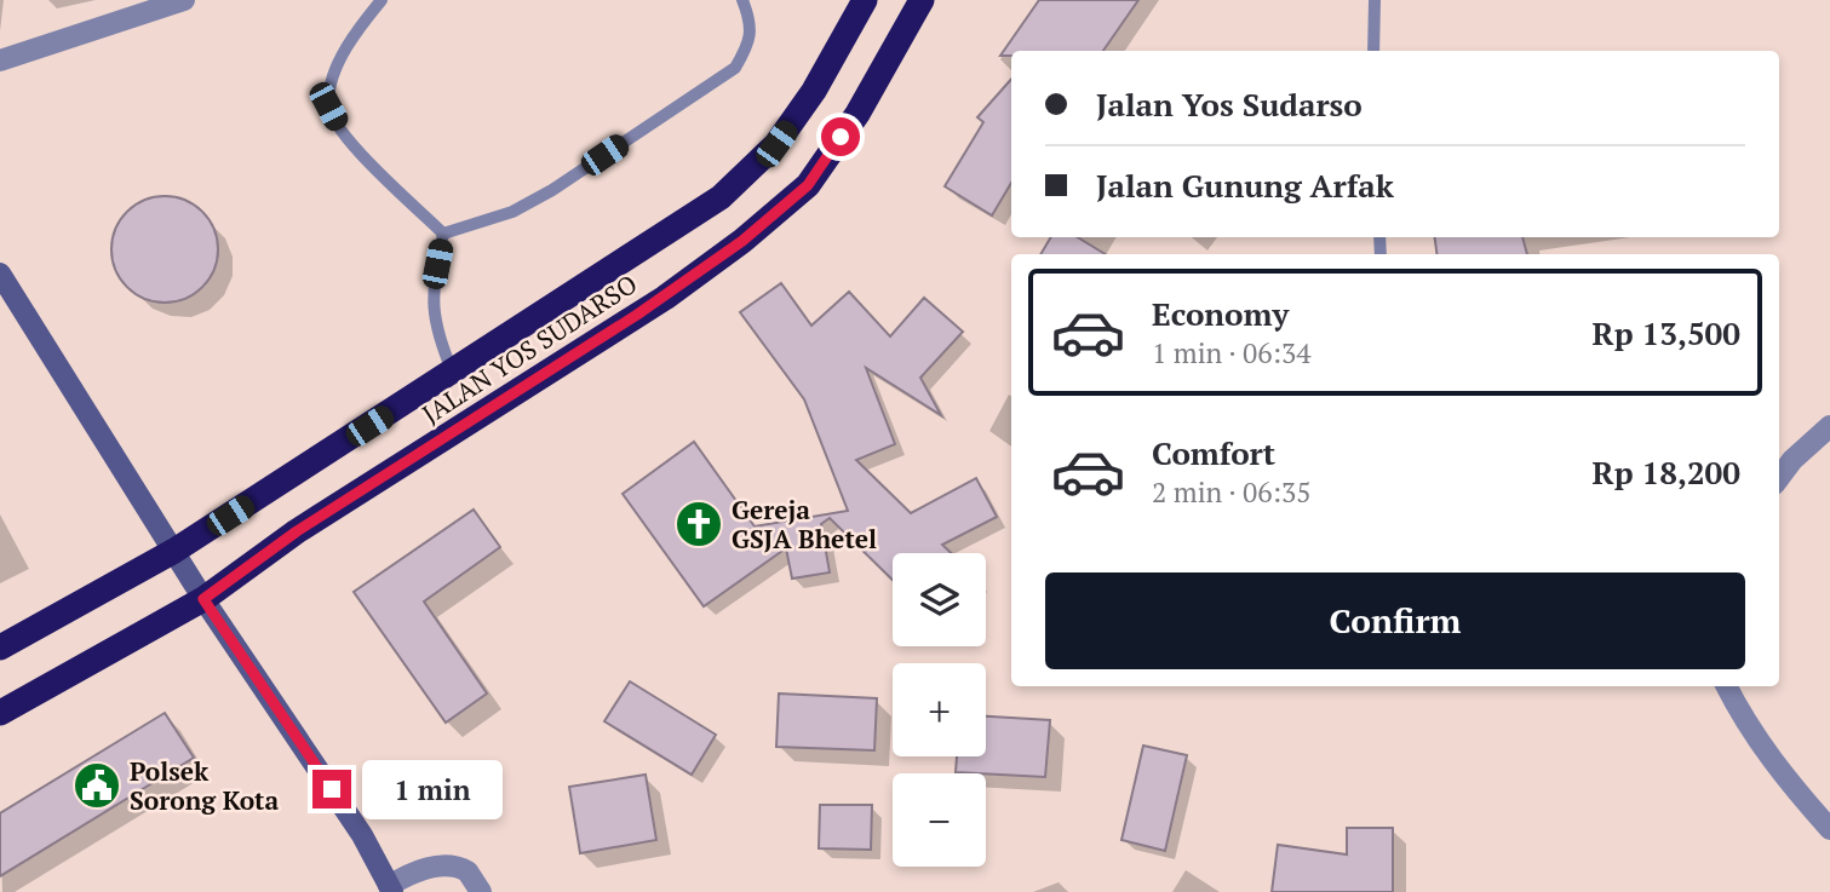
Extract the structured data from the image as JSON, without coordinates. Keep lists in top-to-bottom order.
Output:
{
  "streets": {
    "highway": ["JALAN YOS SUDARSO"]
  },
  "places": {
    "church": ["Gereja GSJA Bhetel"],
    "public building": ["Polsek Sorong Kota"]
  },
  "page": {
    "banner": ["Jalan Yos Sudarso", "Jalan Gunung Arfak"],
    "list": [
      {
        "name": "Economy",
        "note": "1 min · 06:34",
        "value": "Rp 13,500"
      },
      {
        "name": "Comfort",
        "note": "2 min · 06:35",
        "value": "Rp 18,200"
      }
    ],
    "map_buttons": ["+", "−"],
    "buttons": "Confirm",
    "bubble": "1 min"
  }
}
